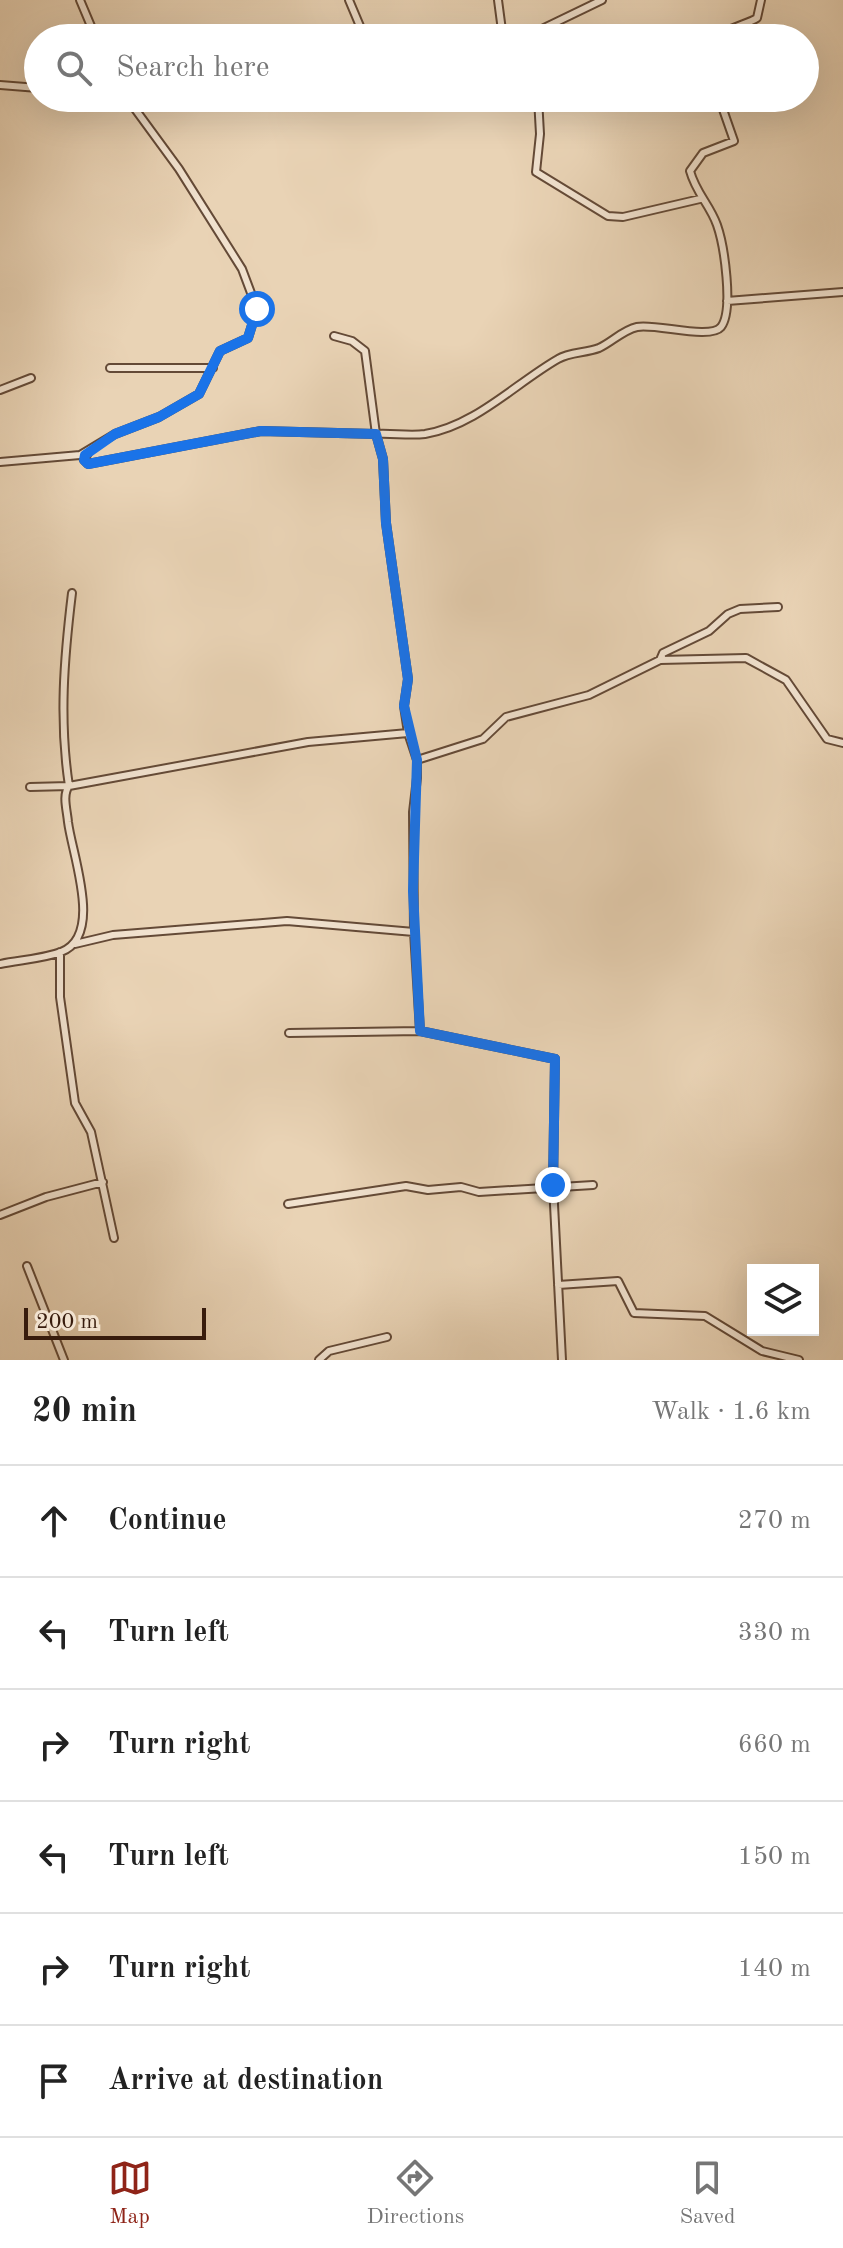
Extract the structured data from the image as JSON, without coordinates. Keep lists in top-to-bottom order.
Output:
{
  "scale_bar": "200 m",
  "page": {
    "search": "Search here",
    "scale": "200 m",
    "heading": ["20 min", "Walk · 1.6 km"],
    "list": [
      ["Continue", "270 m"],
      ["Turn left", "330 m"],
      ["Turn right", "660 m"],
      ["Turn left", "150 m"],
      ["Turn right", "140 m"],
      "Arrive at destination"
    ],
    "nav": ["Map", "Directions", "Saved"]
  }
}
